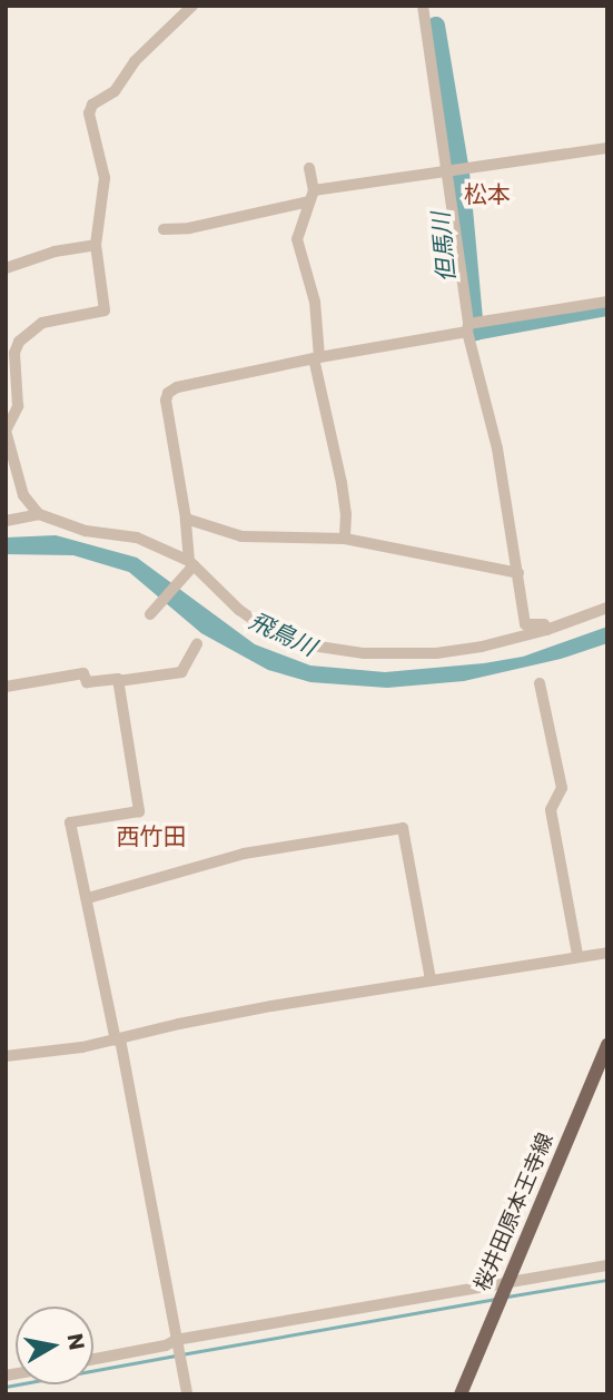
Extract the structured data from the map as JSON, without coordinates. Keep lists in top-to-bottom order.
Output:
{
  "streets": {
    "main road": ["桜井田原本王寺線"]
  },
  "districts": ["松本", "西竹田"],
  "water": ["但馬川", "飛鳥川"],
  "north": "right"
}
